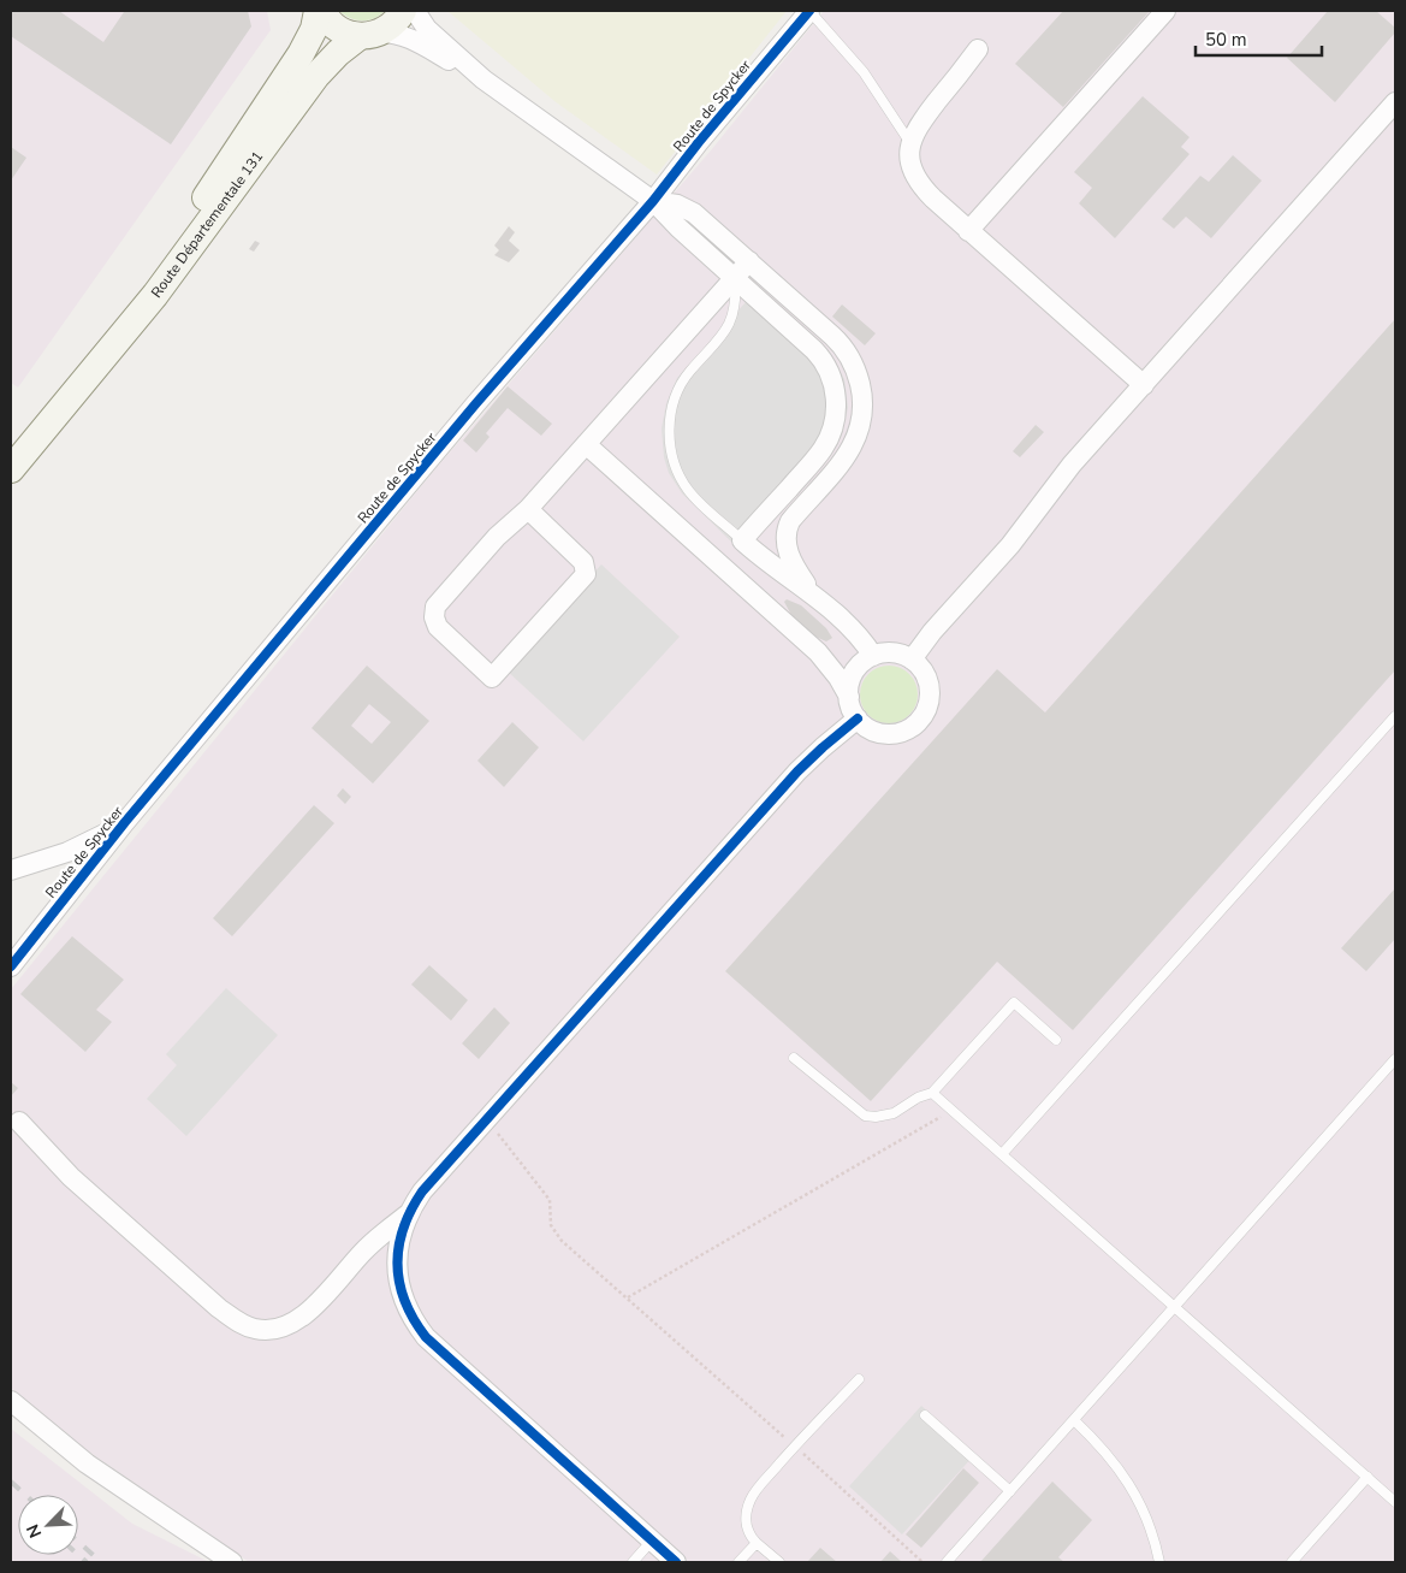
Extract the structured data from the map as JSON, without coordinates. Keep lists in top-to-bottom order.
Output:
{
  "streets": {
    "main road": ["Route Départementale 131"],
    "street": ["Route de Spycker"]
  },
  "scale_bar": "50 m",
  "north": "bottom left"
}
